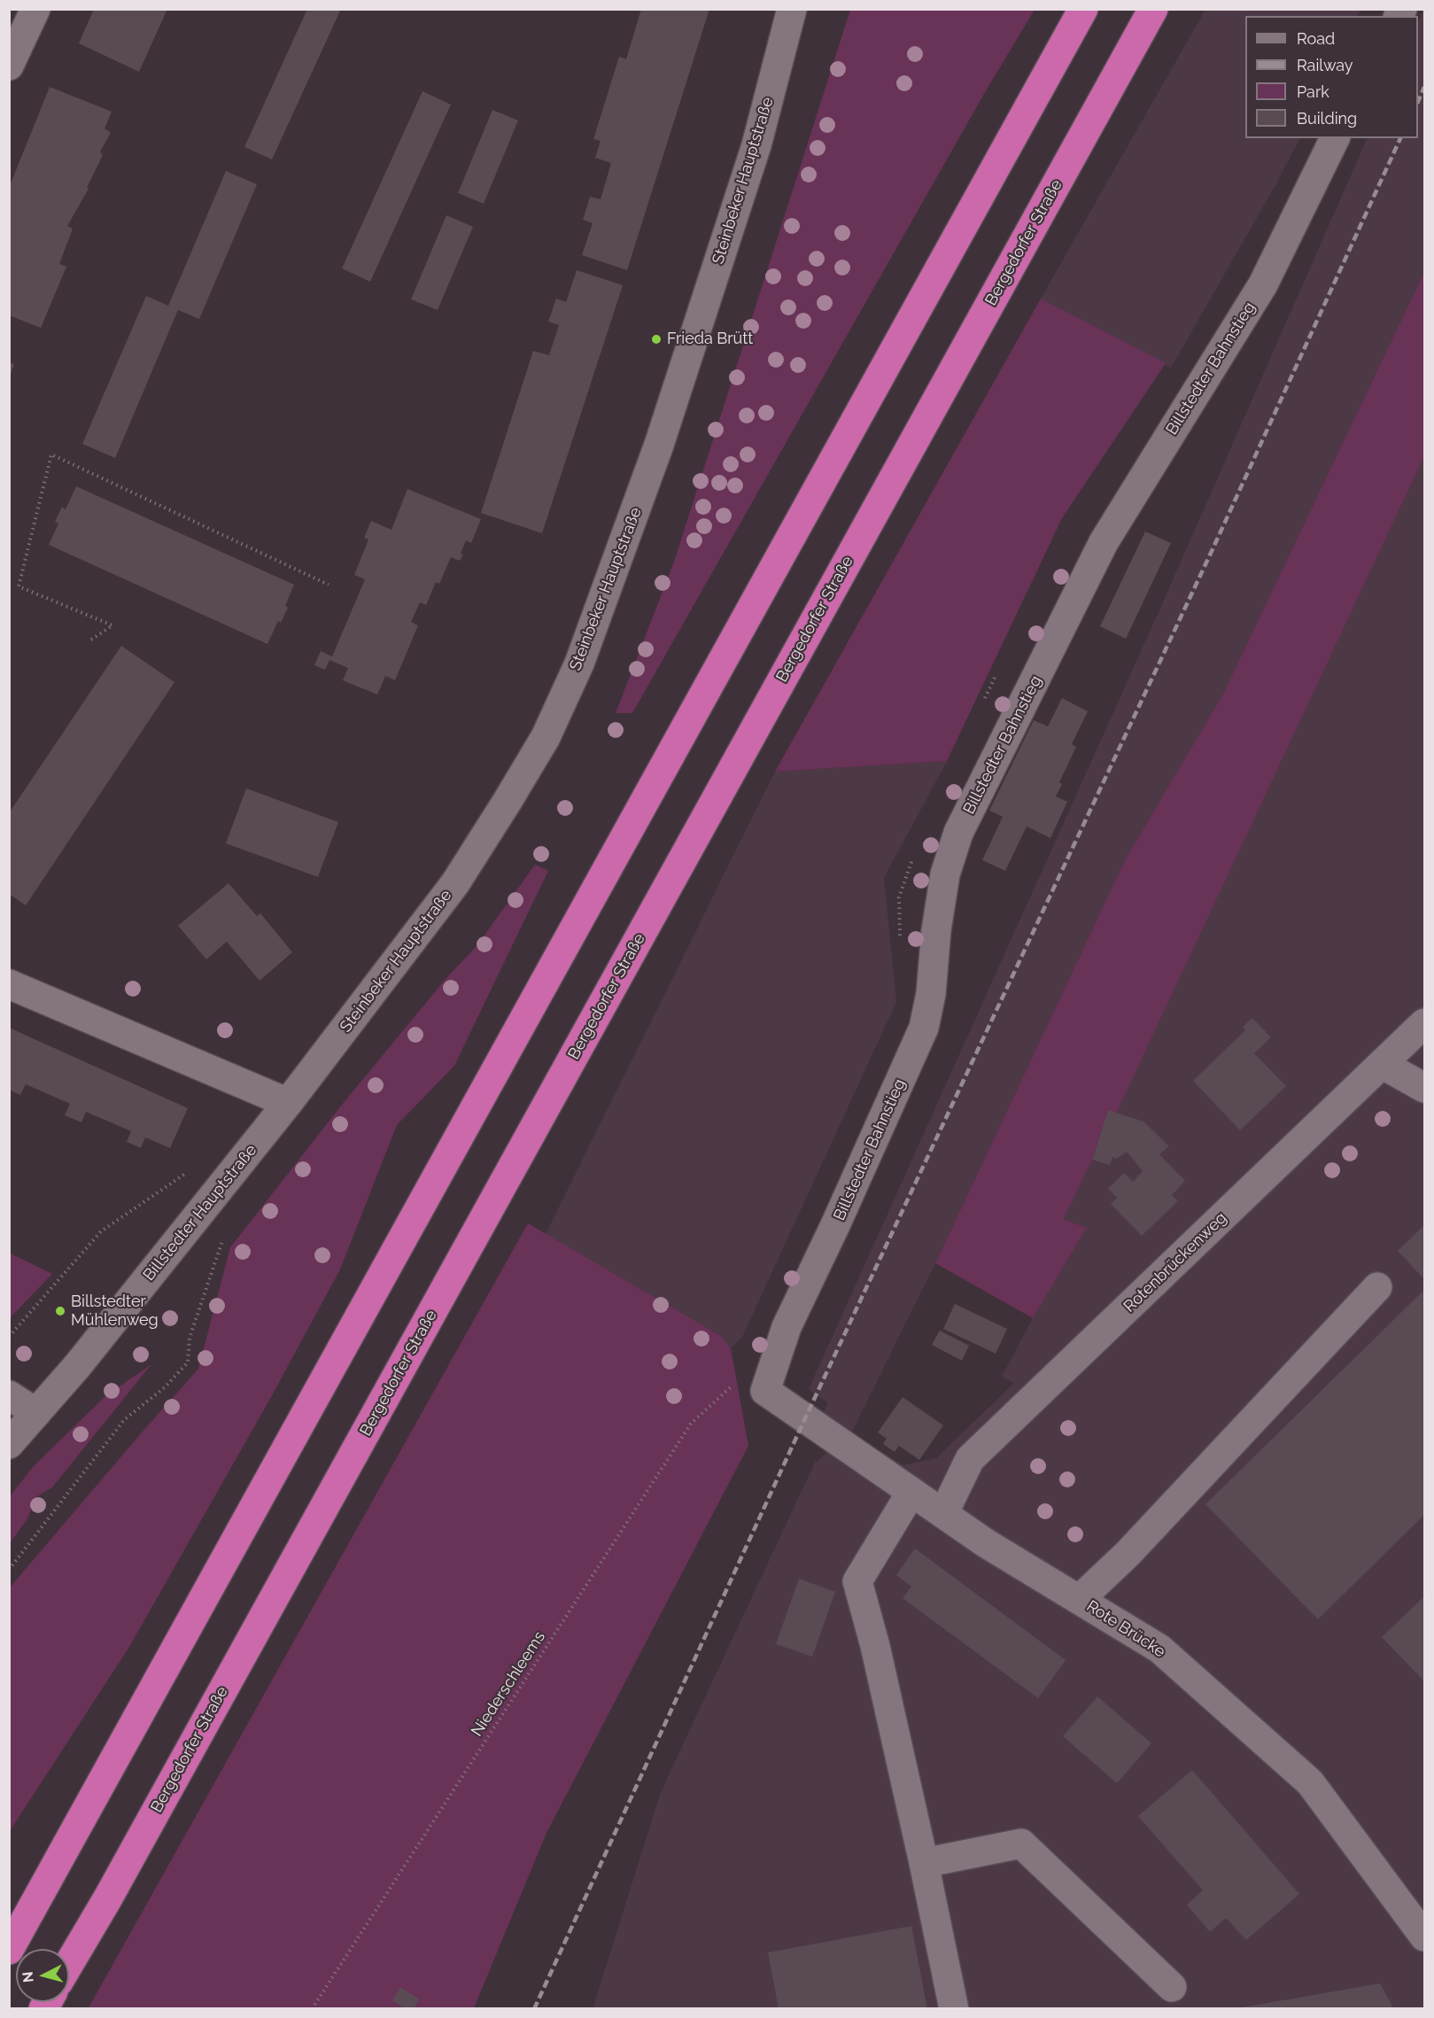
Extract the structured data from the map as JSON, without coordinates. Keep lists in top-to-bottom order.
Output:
{
  "streets": {
    "highway": ["Bergedorfer Straße"],
    "street": [
      "Steinbeker Hauptstraße",
      "Billstedter Bahnstieg",
      "Billstedter Hauptstraße",
      "Rotenbrückenweg",
      "Rote Brücke"
    ],
    "path": ["Niederschleems"]
  },
  "crossings": [
    ["Steinbeker Hauptstraße", "Billstedter Hauptstraße"],
    ["Billstedter Bahnstieg", "Rote Brücke"],
    ["Rotenbrückenweg", "Rote Brücke"]
  ],
  "places": ["Frieda Brütt", "Billstedter Mühlenweg"],
  "legend": [
    "Road",
    "Railway",
    "Park",
    "Building"
  ],
  "north": "left"
}
